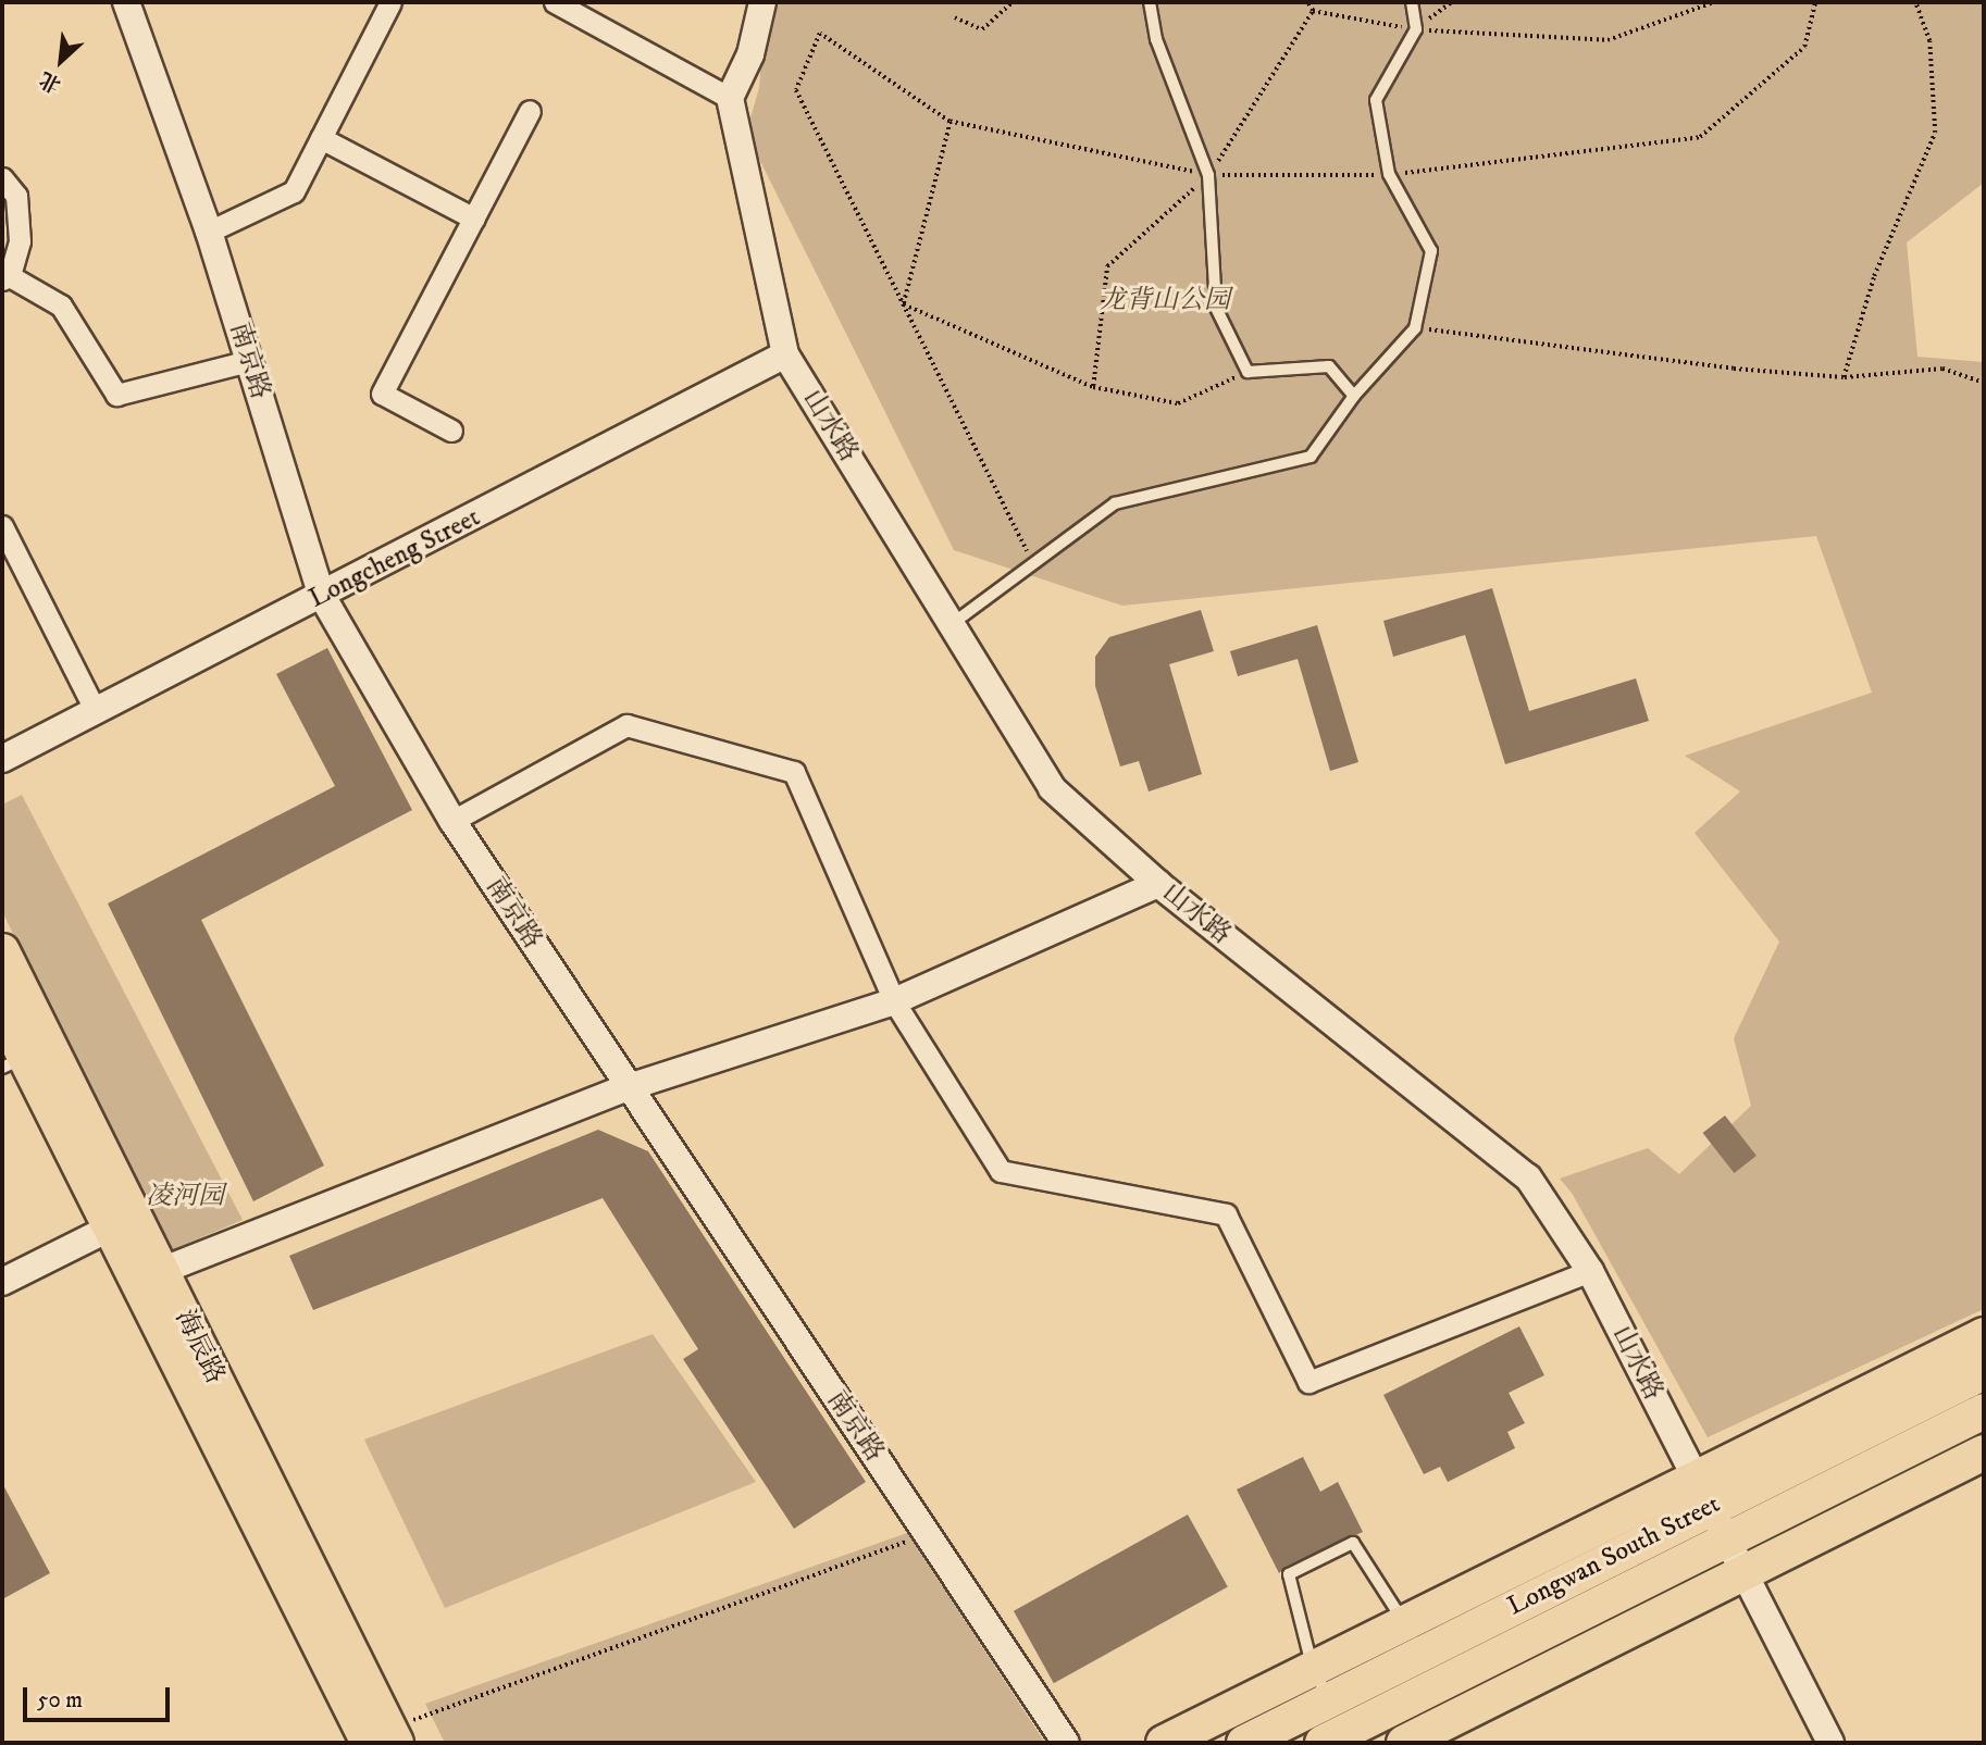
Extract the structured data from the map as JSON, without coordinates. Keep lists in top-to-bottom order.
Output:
{
  "streets": {
    "main road": ["海辰路", "Longwan South Street"],
    "street": ["南京路", "山水路", "Longcheng Street"]
  },
  "crossings": [
    ["南京路", "Longcheng Street"],
    ["山水路", "Longcheng Street"],
    ["山水路", "Longwan South Street"]
  ],
  "parks": ["龙背山公园", "凌河园"],
  "scale_bar": "50 m",
  "north": "bottom left"
}
